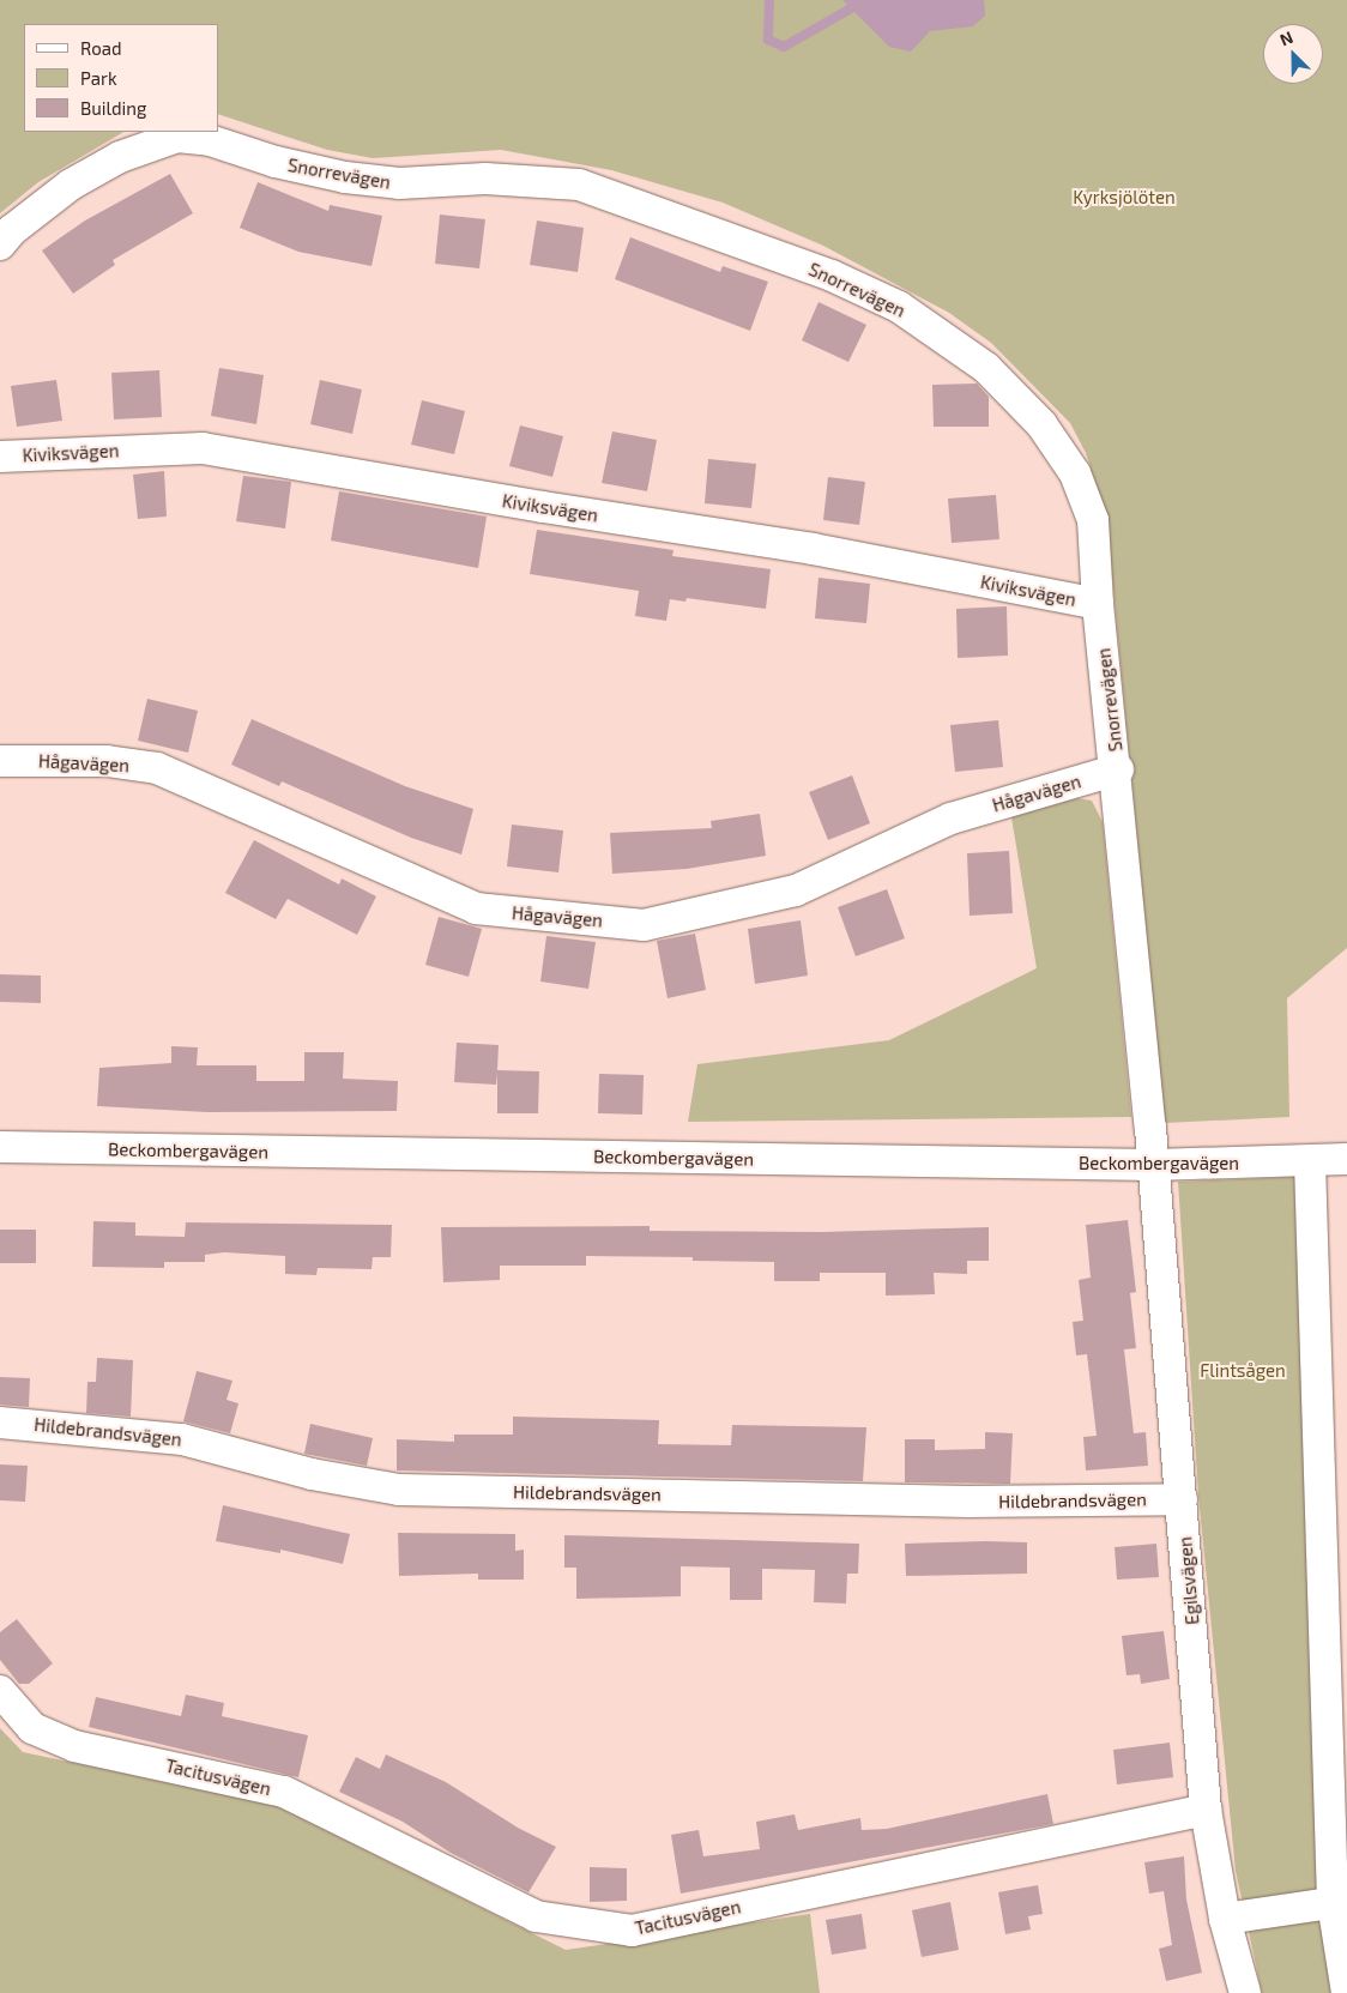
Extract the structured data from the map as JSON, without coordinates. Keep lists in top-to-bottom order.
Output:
{
  "streets": {
    "street": [
      "Snorrevägen",
      "Kiviksvägen",
      "Hågavägen",
      "Beckombergavägen",
      "Hildebrandsvägen",
      "Egilsvägen",
      "Tacitusvägen"
    ]
  },
  "crossings": [
    ["Snorrevägen", "Kiviksvägen"],
    ["Snorrevägen", "Hågavägen"],
    ["Snorrevägen", "Beckombergavägen"],
    ["Snorrevägen", "Egilsvägen"],
    ["Beckombergavägen", "Egilsvägen"],
    ["Hildebrandsvägen", "Egilsvägen"],
    ["Egilsvägen", "Tacitusvägen"]
  ],
  "parks": ["Kyrksjölöten", "Flintsågen"],
  "legend": ["Road", "Park", "Building"],
  "north": "top left"
}
